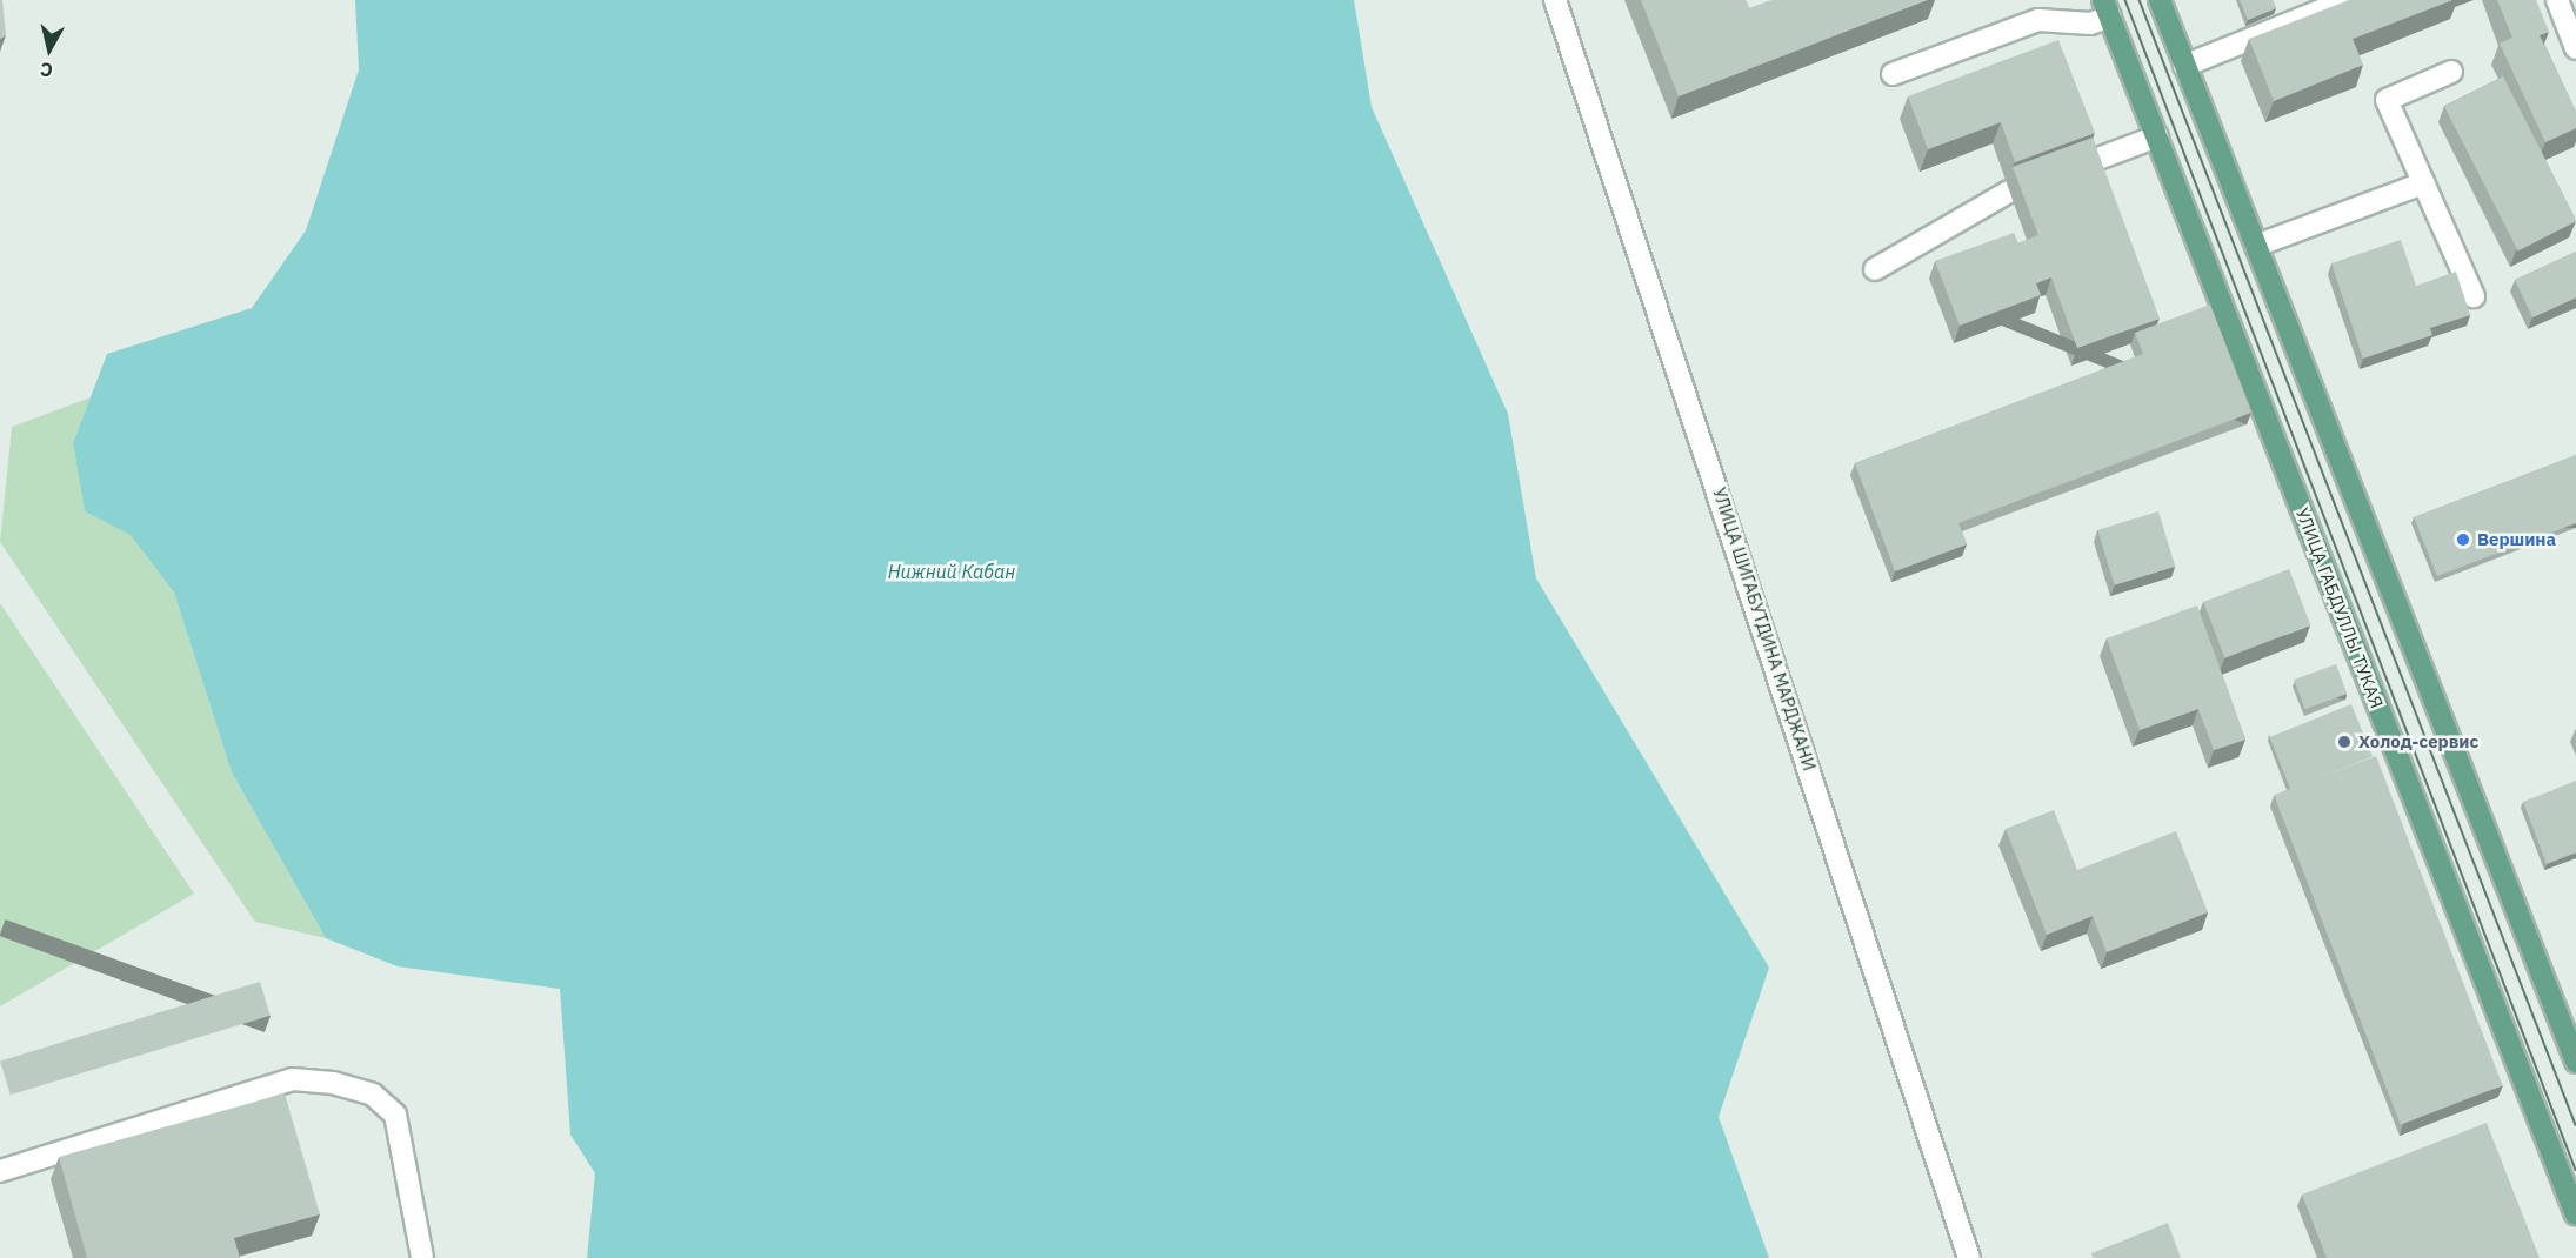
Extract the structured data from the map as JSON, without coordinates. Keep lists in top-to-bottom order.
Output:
{
  "streets": {
    "main road": ["УЛИЦА ГАБДУЛЛЫ ТУКАЯ"],
    "street": ["УЛИЦА ШИГАБУТДИНА МАРДЖАНИ"]
  },
  "water": ["Нижний Кабан"],
  "places": ["Вершина", "Холод-сервис"],
  "north": "bottom"
}
